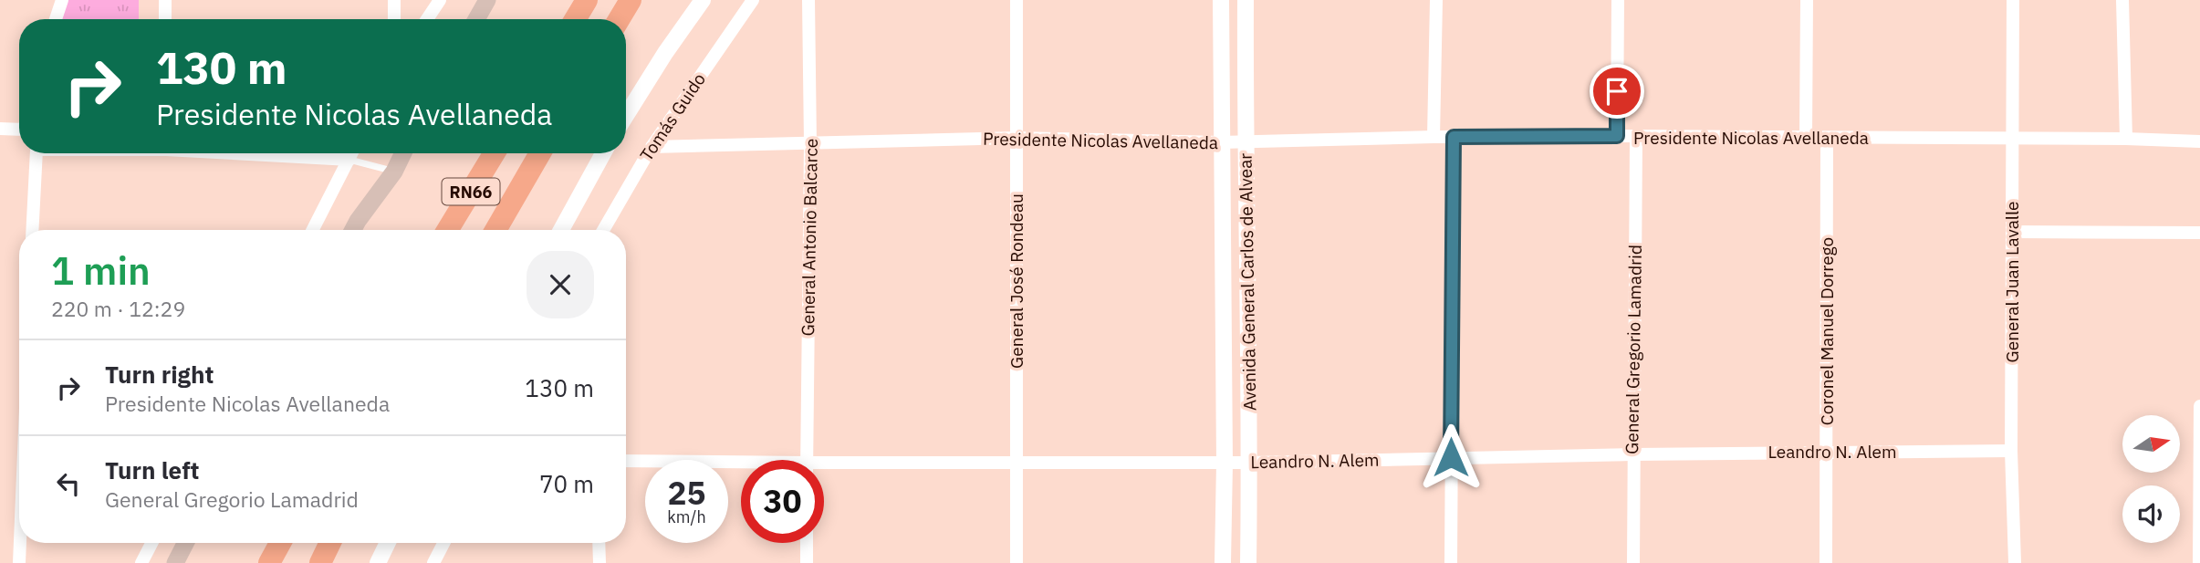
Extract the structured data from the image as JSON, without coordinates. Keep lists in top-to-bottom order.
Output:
{
  "streets": {
    "highway": ["RN66"],
    "street": [
      "Tomás Guido",
      "Presidente Nicolas Avellaneda",
      "General Antonio Balcarce",
      "General José Rondeau",
      "Avenida General Carlos de Alvear",
      "General Juan Lavalle",
      "Coronel Manuel Dorrego",
      "General Gregorio Lamadrid",
      "Leandro N. Alem"
    ]
  },
  "crossings": [
    ["Tomás Guido", "Presidente Nicolas Avellaneda"],
    ["Presidente Nicolas Avellaneda", "General Antonio Balcarce"],
    ["Presidente Nicolas Avellaneda", "General José Rondeau"],
    ["Presidente Nicolas Avellaneda", "Avenida General Carlos de Alvear"],
    ["Presidente Nicolas Avellaneda", "General Juan Lavalle"],
    ["Presidente Nicolas Avellaneda", "Coronel Manuel Dorrego"],
    ["Presidente Nicolas Avellaneda", "General Gregorio Lamadrid"],
    ["General José Rondeau", "Leandro N. Alem"],
    ["Avenida General Carlos de Alvear", "Leandro N. Alem"],
    ["General Juan Lavalle", "Leandro N. Alem"],
    ["Coronel Manuel Dorrego", "Leandro N. Alem"],
    ["General Gregorio Lamadrid", "Leandro N. Alem"]
  ],
  "north": "right",
  "page": {
    "turn": ["130 m", "Presidente Nicolas Avellaneda"],
    "heading": ["1 min", "220 m · 12:29"],
    "list": [
      {
        "name": "Turn right",
        "note": "Presidente Nicolas Avellaneda",
        "value": "130 m"
      },
      {
        "name": "Turn left",
        "note": "General Gregorio Lamadrid",
        "value": "70 m"
      }
    ],
    "speed": "25 km/h",
    "limit": "30"
  }
}
